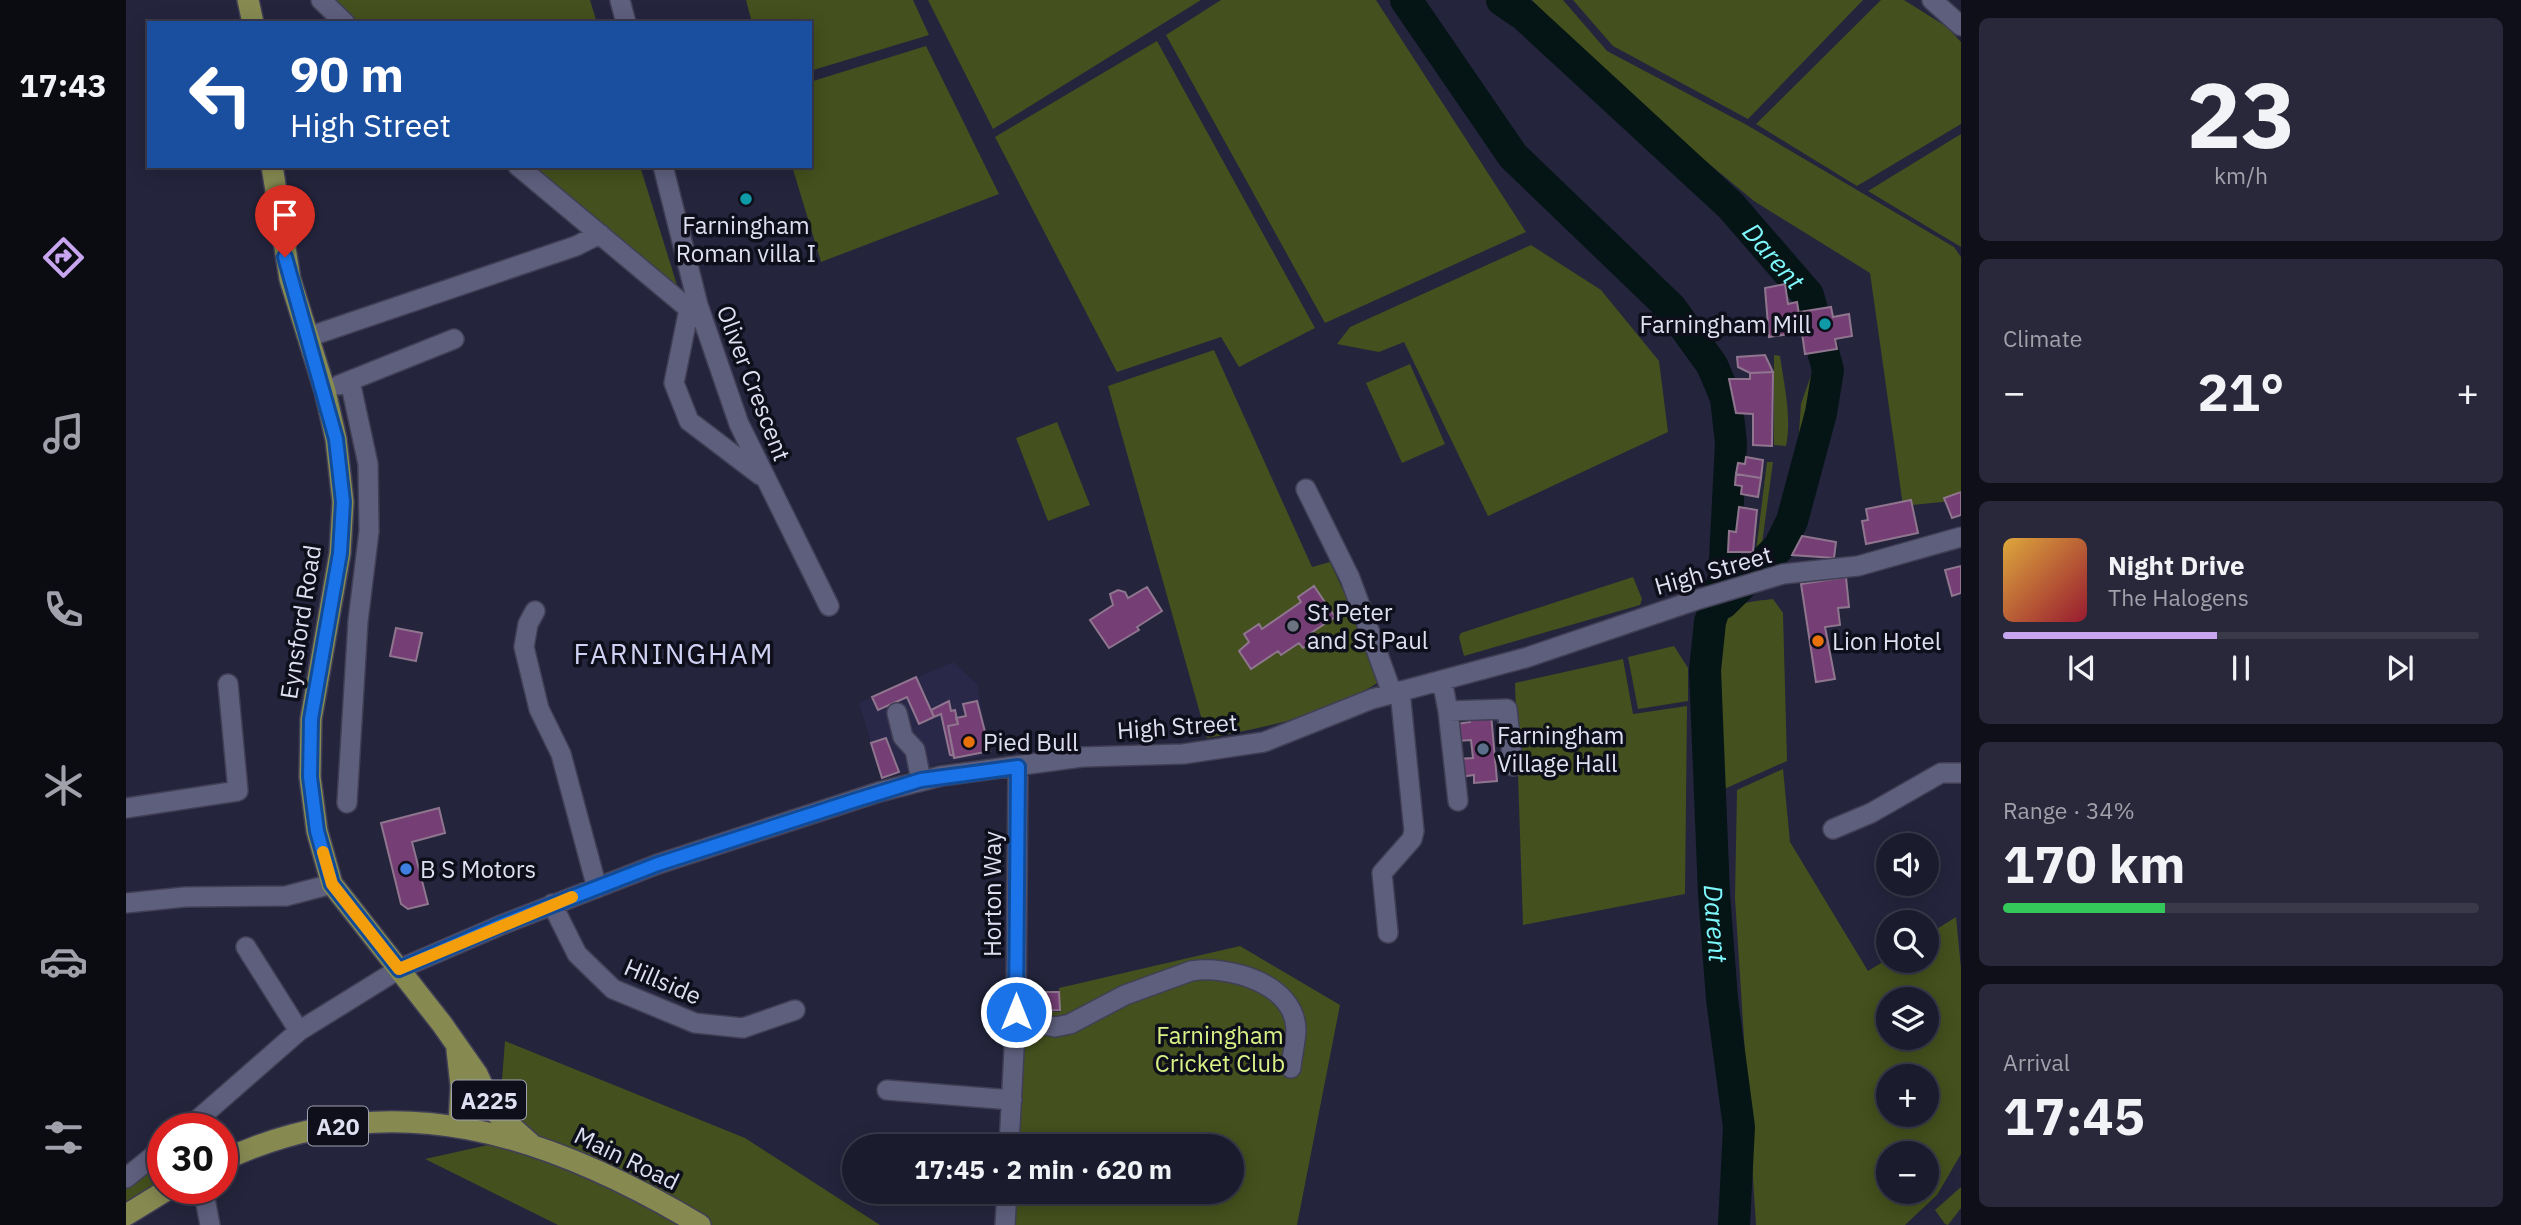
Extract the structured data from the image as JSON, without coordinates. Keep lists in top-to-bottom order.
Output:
{
  "streets": {
    "main road": [
      "Eynsford Road",
      "A225",
      "A20",
      "Main Road"
    ],
    "street": [
      "Oliver Crescent",
      "High Street",
      "Horton Way",
      "Hillside"
    ]
  },
  "crossings": [
    ["High Street", "Eynsford Road"],
    ["High Street", "Horton Way"],
    ["High Street", "Hillside"],
    ["Eynsford Road", "A20"],
    ["Eynsford Road", "Main Road"],
    ["A20", "Main Road"]
  ],
  "districts": ["FARNINGHAM"],
  "water": ["Darent"],
  "parks": ["Farningham Cricket Club"],
  "places": [
    "Farningham Roman villa I",
    "Farningham Mill",
    "St Peter and St Paul",
    "Lion Hotel",
    "Pied Bull",
    "Farningham Village Hall",
    "B S Motors"
  ],
  "page": {
    "tabs": "17:43",
    "tile": [
      ["23", "km/h"],
      "Climate",
      ["Range · 34%", "170 km"],
      ["Arrival", "17:45"]
    ],
    "turn": ["90 m", "High Street"],
    "heat": ["−", "21°", "+"],
    "song": ["Night Drive", "The Halogens"],
    "map_buttons": ["+", "−"],
    "limit": "30",
    "trip": "17:45 · 2 min · 620 m"
  }
}
